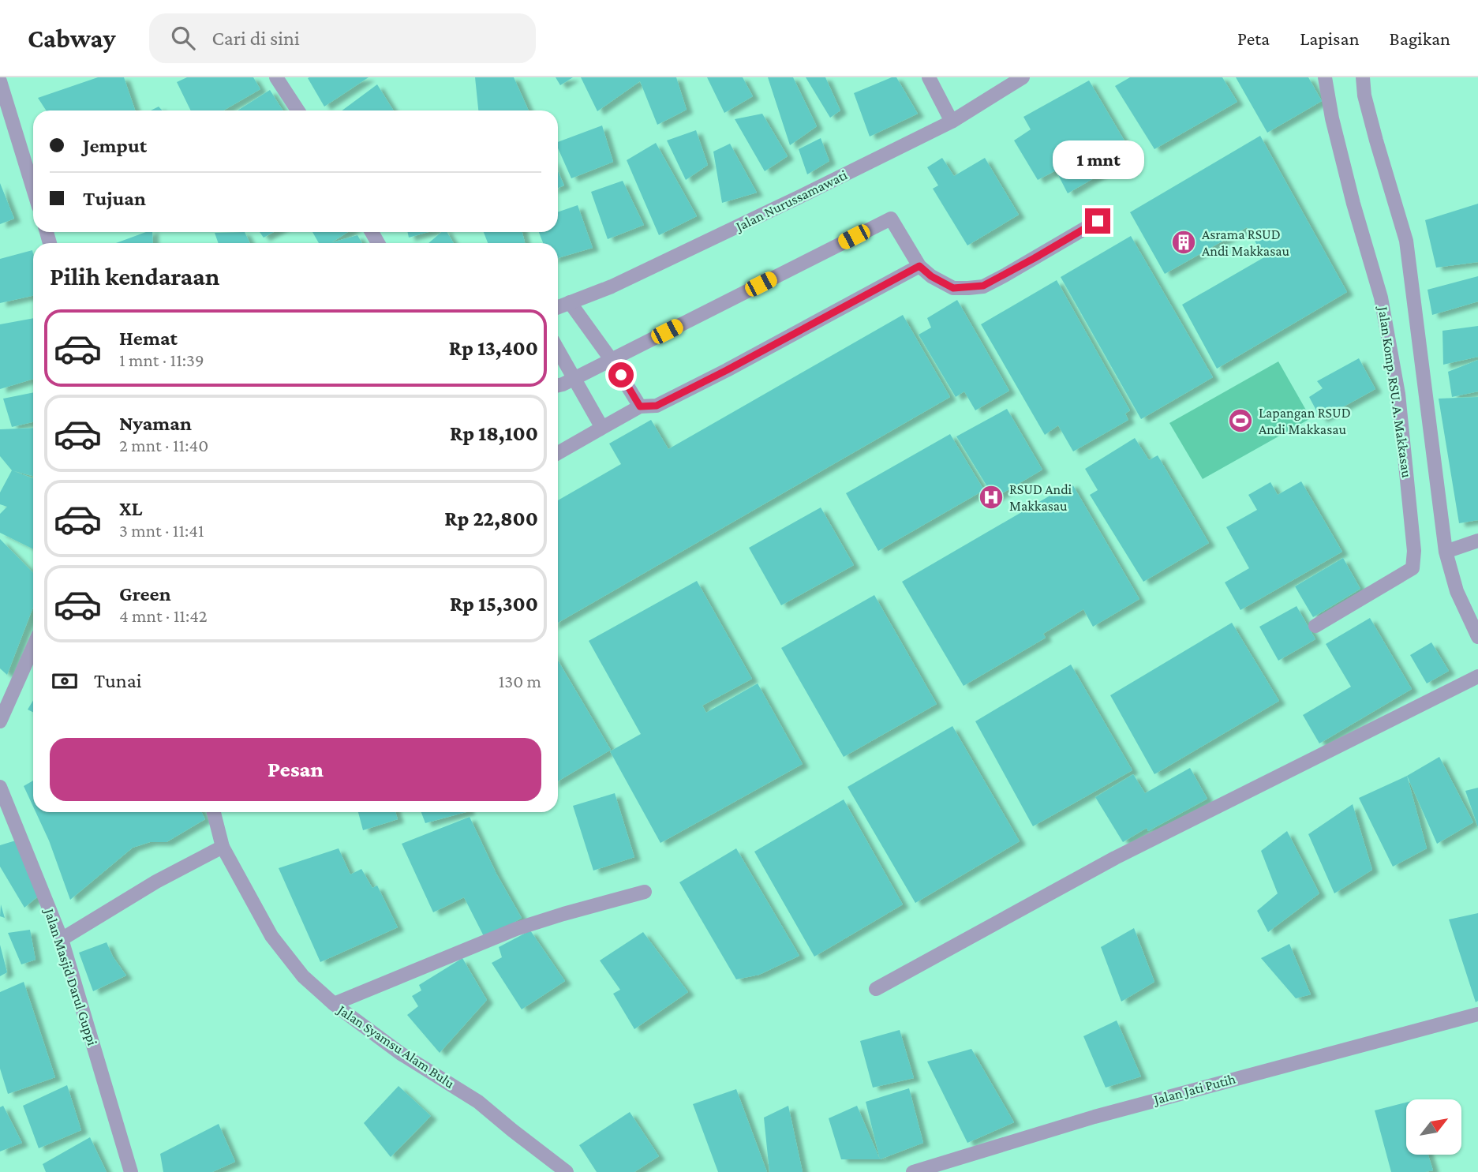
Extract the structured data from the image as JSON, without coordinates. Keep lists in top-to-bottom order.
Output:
{
  "streets": {
    "street": [
      "Jalan Nurussamawati",
      "Jalan Komp. RSU. A. Makkasau",
      "Jalan Masjid Darul Guppi",
      "Jalan Syamsu Alam Bulu",
      "Jalan Jati Putih"
    ]
  },
  "places": {
    "building": ["Asrama RSUD Andi Makkasau"],
    "sports": ["Lapangan RSUD Andi Makkasau"],
    "hospital": ["RSUD Andi Makkasau"]
  },
  "north": "top right",
  "page": {
    "header": "Cabway",
    "search": "Cari di sini",
    "nav": ["Peta", "Lapisan", "Bagikan"],
    "banner": ["Jemput", "Tujuan"],
    "bubble": "1 mnt",
    "heading": "Pilih kendaraan",
    "list": [
      {
        "name": "Hemat",
        "note": "1 mnt · 11:39",
        "value": "Rp 13,400"
      },
      {
        "name": "Nyaman",
        "note": "2 mnt · 11:40",
        "value": "Rp 18,100"
      },
      {
        "name": "XL",
        "note": "3 mnt · 11:41",
        "value": "Rp 22,800"
      },
      {
        "name": "Green",
        "note": "4 mnt · 11:42",
        "value": "Rp 15,300"
      }
    ],
    "pay": ["Tunai", "130 m"],
    "buttons": "Pesan"
  }
}
